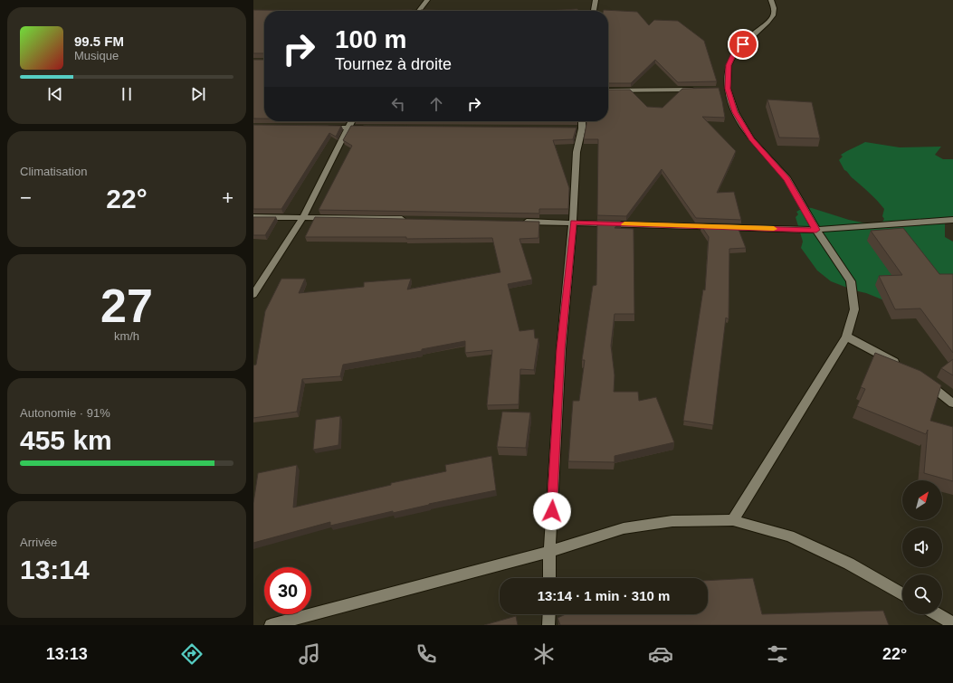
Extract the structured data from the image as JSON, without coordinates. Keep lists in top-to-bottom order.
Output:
{
  "north": "top right",
  "page": {
    "turn": ["100 m", "Tournez à droite"],
    "song": ["99.5 FM", "Musique"],
    "tile": [
      "Climatisation",
      ["27", "km/h"],
      ["Autonomie · 91%", "455 km"],
      ["Arrivée", "13:14"]
    ],
    "heat": ["−", "22°", "+"],
    "limit": "30",
    "trip": "13:14 · 1 min · 310 m",
    "tabs": ["13:13", "22°"]
  }
}
